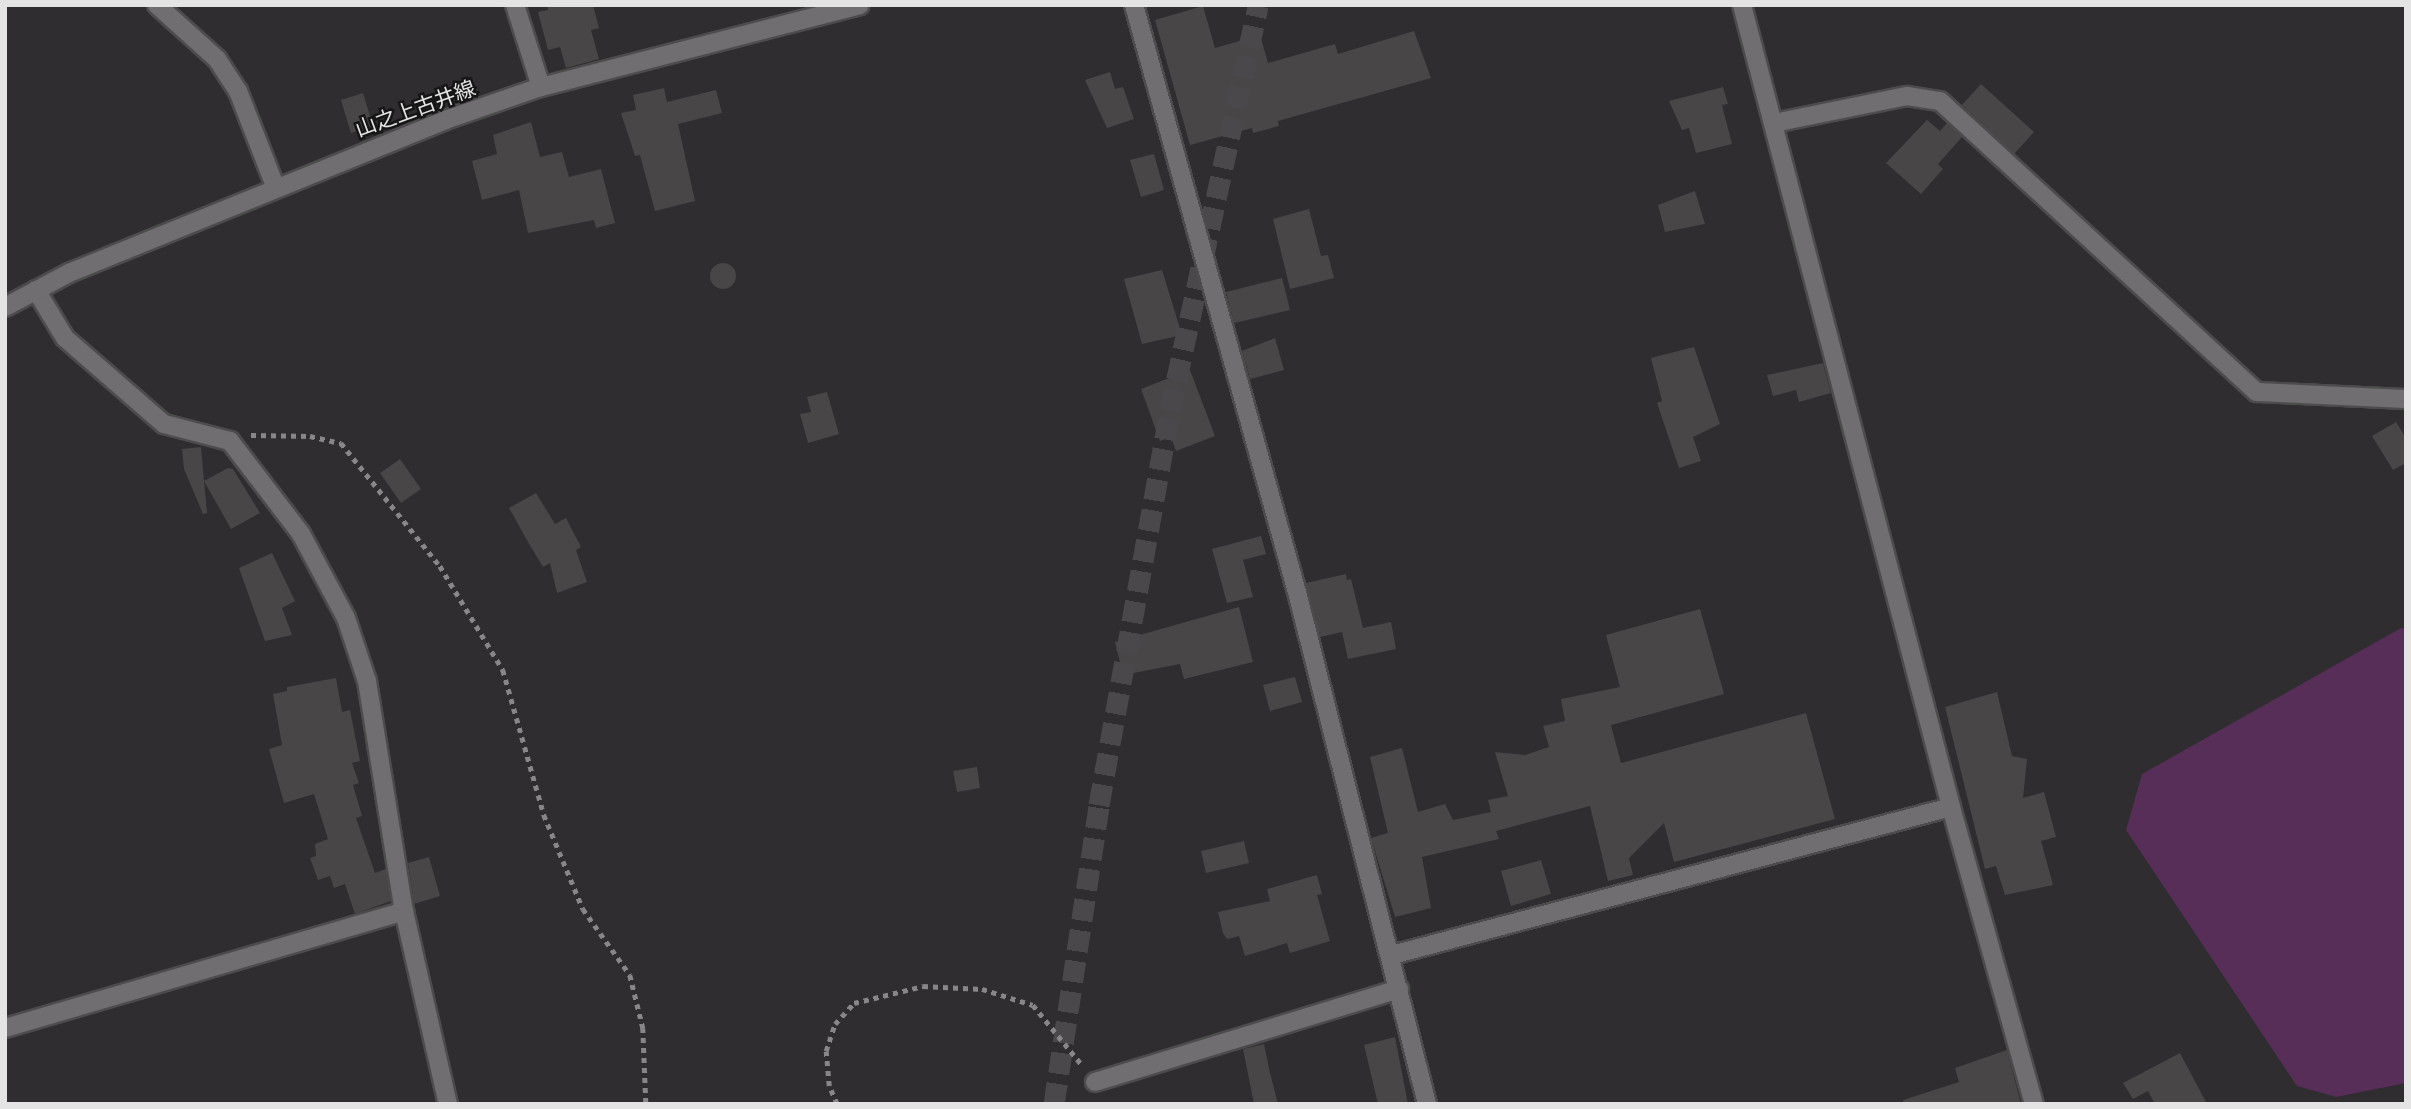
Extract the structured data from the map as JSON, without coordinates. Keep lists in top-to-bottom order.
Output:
{
  "streets": {
    "street": ["山之上古井線"]
  }
}
